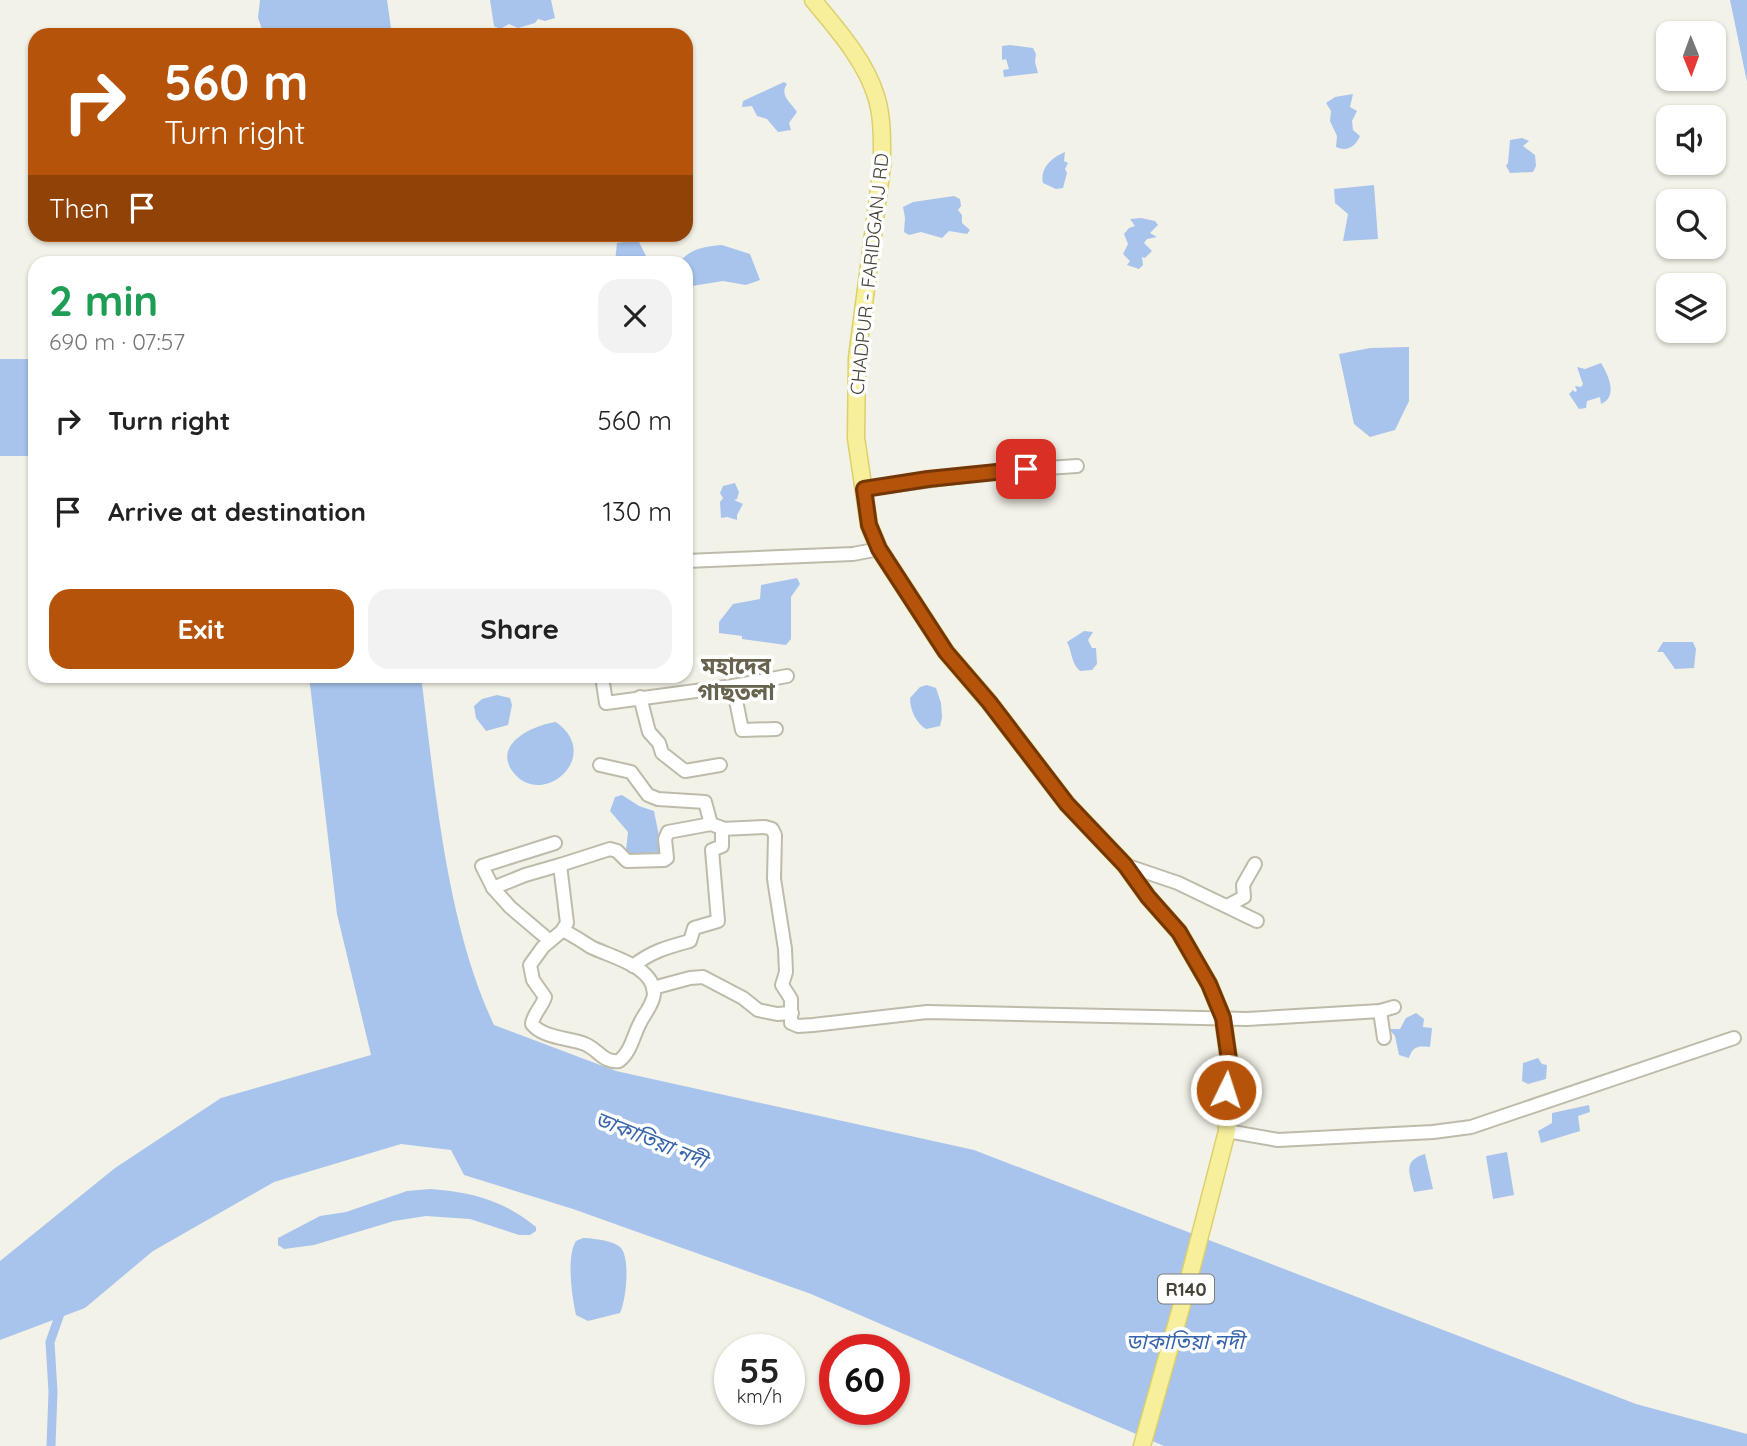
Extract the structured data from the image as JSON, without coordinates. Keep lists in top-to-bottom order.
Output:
{
  "streets": {
    "main road": ["CHADPUR - FARIDGANJ RD", "R140"]
  },
  "districts": ["মহাদেব গাছতলা"],
  "water": ["ডাকাতিয়া নদী"],
  "north": "bottom",
  "page": {
    "turn": ["560 m", "Turn right"],
    "then": "Then",
    "heading": ["2 min", "690 m · 07:57"],
    "list": [
      {
        "name": "Turn right",
        "value": "560 m"
      },
      {
        "name": "Arrive at destination",
        "value": "130 m"
      }
    ],
    "buttons": ["Exit", "Share"],
    "speed": "55 km/h",
    "limit": "60"
  }
}
